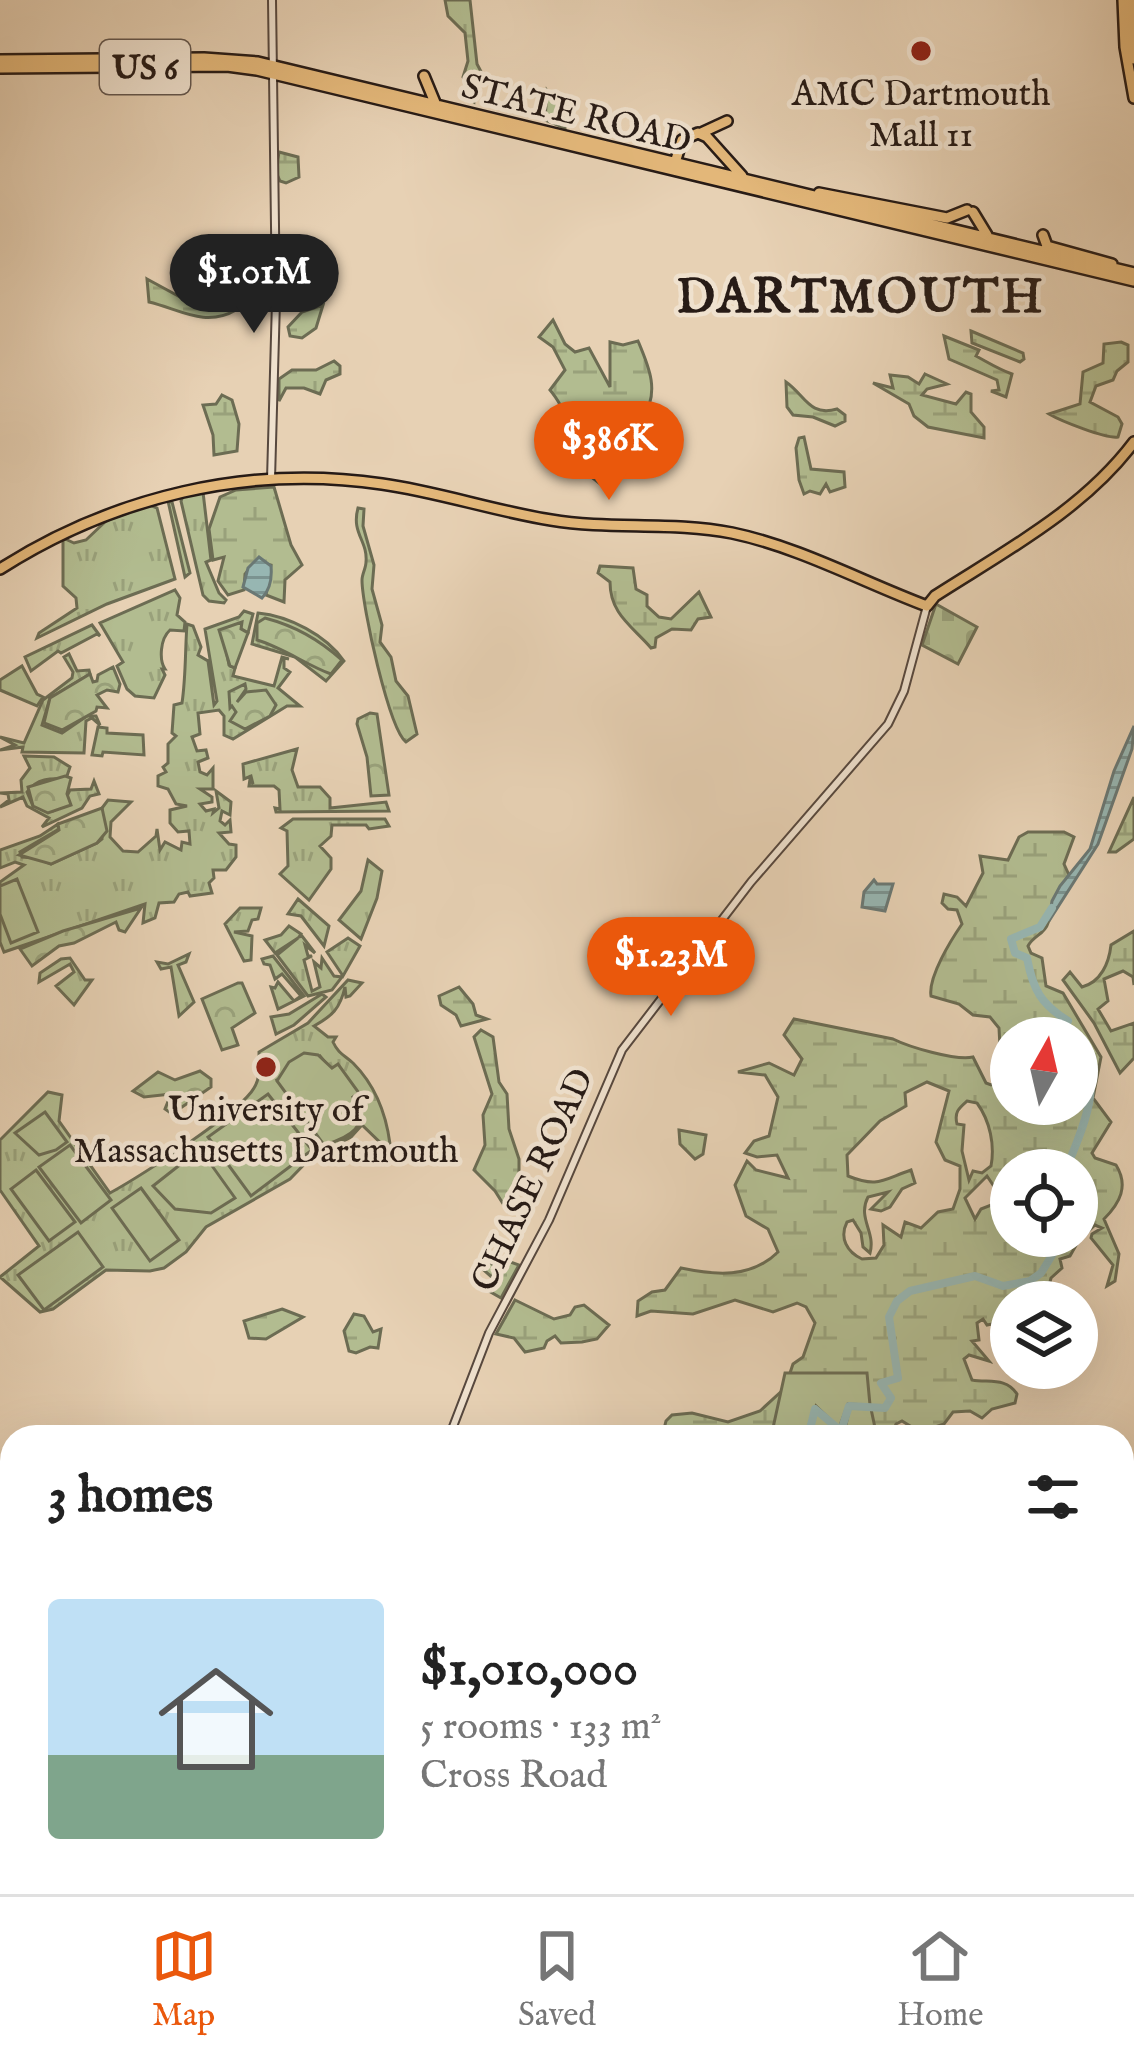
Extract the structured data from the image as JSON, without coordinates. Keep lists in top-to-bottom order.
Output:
{
  "streets": {
    "main road": ["US 6", "STATE ROAD"],
    "street": ["CHASE ROAD"]
  },
  "districts": ["DARTMOUTH"],
  "places": ["AMC Dartmouth Mall 11", "University of Massachusetts Dartmouth"],
  "north": "top",
  "page": {
    "price": ["$1.01M", "$386K", "$1.23M"],
    "heading": "3 homes",
    "list": [
      {
        "name": "$1,010,000",
        "note": "5 rooms · 133 m² · Cross Road"
      }
    ],
    "tabs": ["Map", "Saved", "Home"]
  }
}
